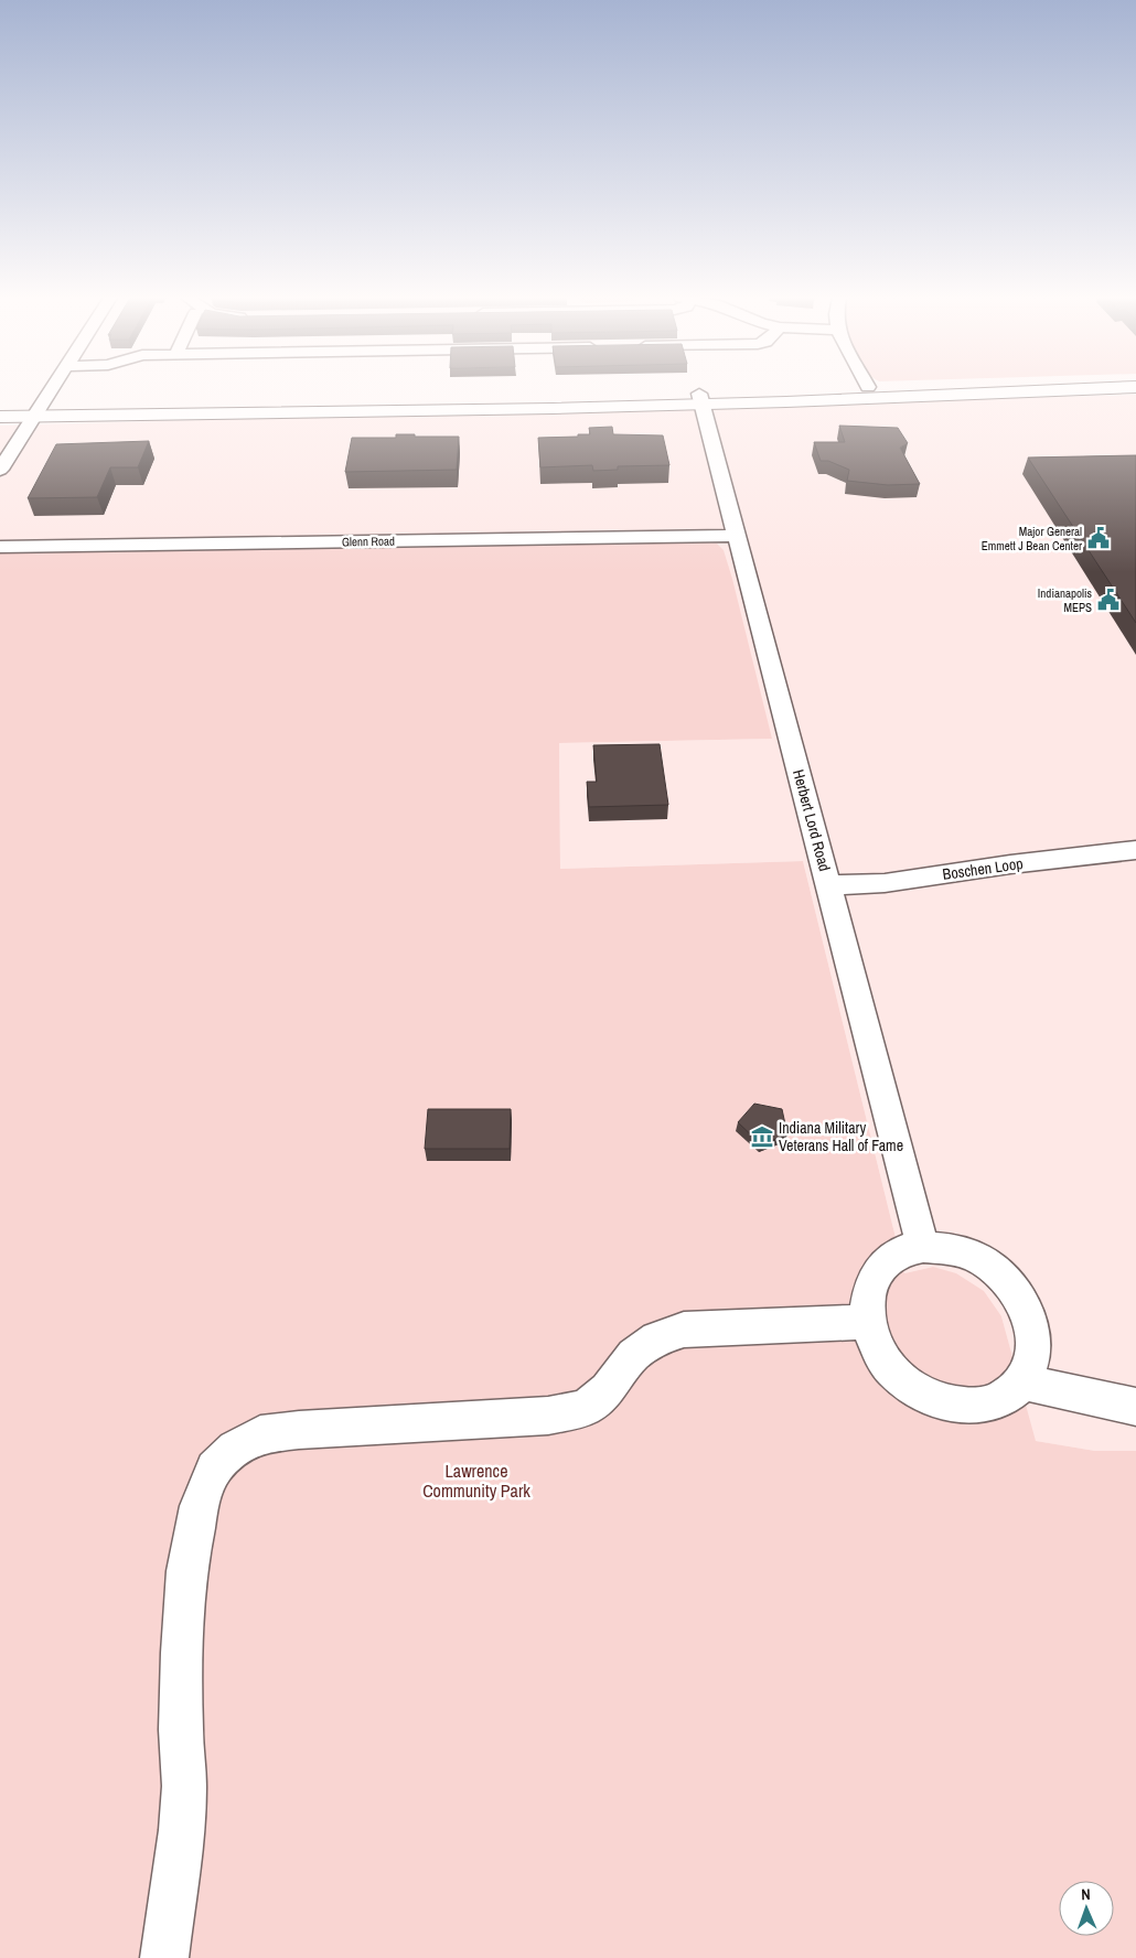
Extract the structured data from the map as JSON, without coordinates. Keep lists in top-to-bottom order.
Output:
{
  "streets": {
    "street": ["Glenn Road", "Herbert Lord Road", "Boschen Loop"]
  },
  "crossings": [
    ["Glenn Road", "Herbert Lord Road"],
    ["Herbert Lord Road", "Boschen Loop"]
  ],
  "parks": ["Lawrence Community Park"],
  "places": {
    "public building": ["Major General Emmett J Bean Center", "Indianapolis MEPS"],
    "museum": ["Indiana Military Veterans Hall of Fame"]
  },
  "north": "top"
}
